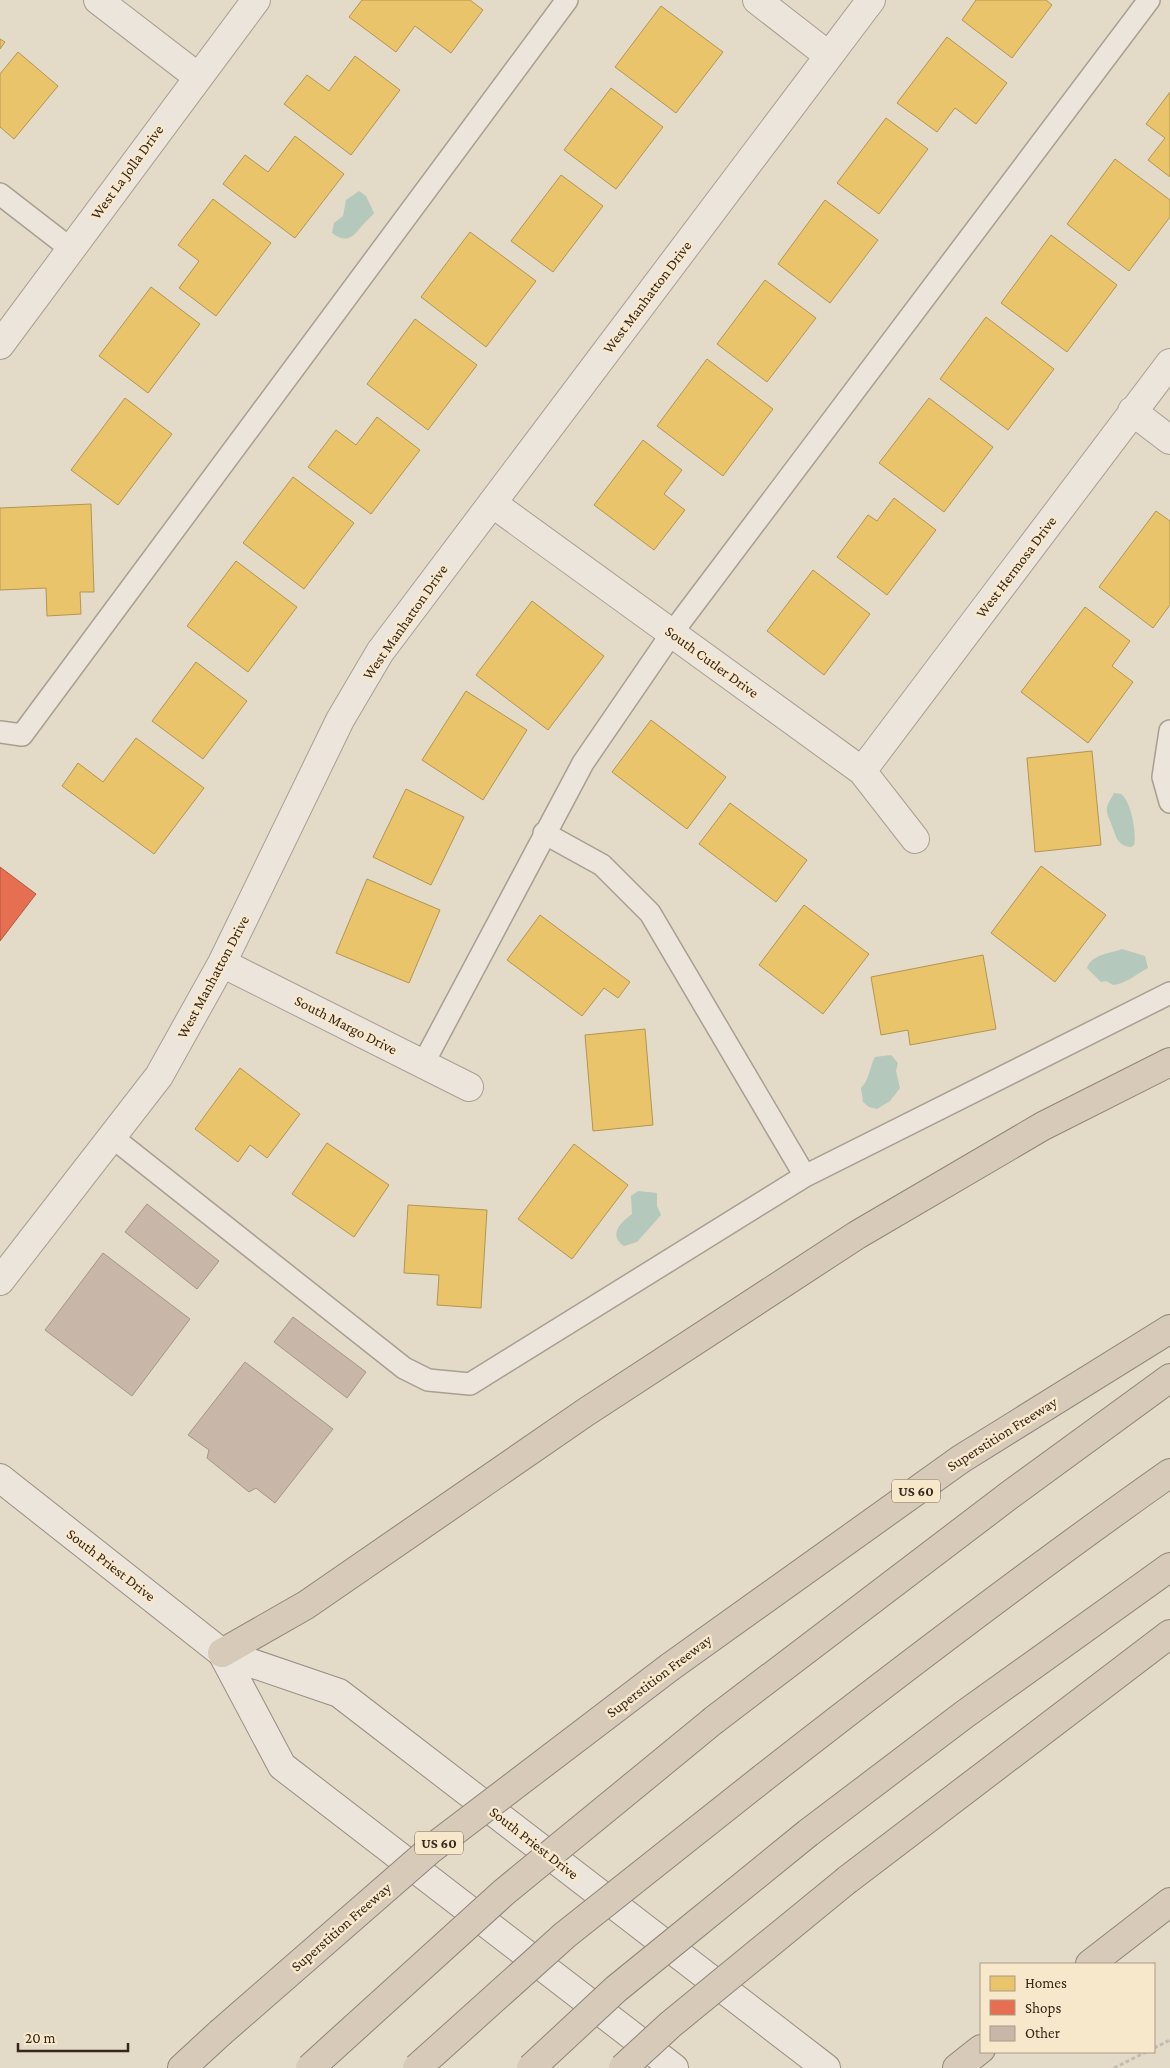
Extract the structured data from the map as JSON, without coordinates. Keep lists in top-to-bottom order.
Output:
{
  "streets": {
    "highway": ["Superstition Freeway", "US 60"],
    "street": [
      "West La Jolla Drive",
      "West Manhatton Drive",
      "West Hermosa Drive",
      "South Cutler Drive",
      "South Margo Drive",
      "South Priest Drive"
    ]
  },
  "crossings": [
    ["West Manhatton Drive", "South Cutler Drive"],
    ["West Manhatton Drive", "South Margo Drive"],
    ["West Hermosa Drive", "South Cutler Drive"]
  ],
  "legend": ["Homes", "Shops", "Other"],
  "scale_bar": "20 m"
}
